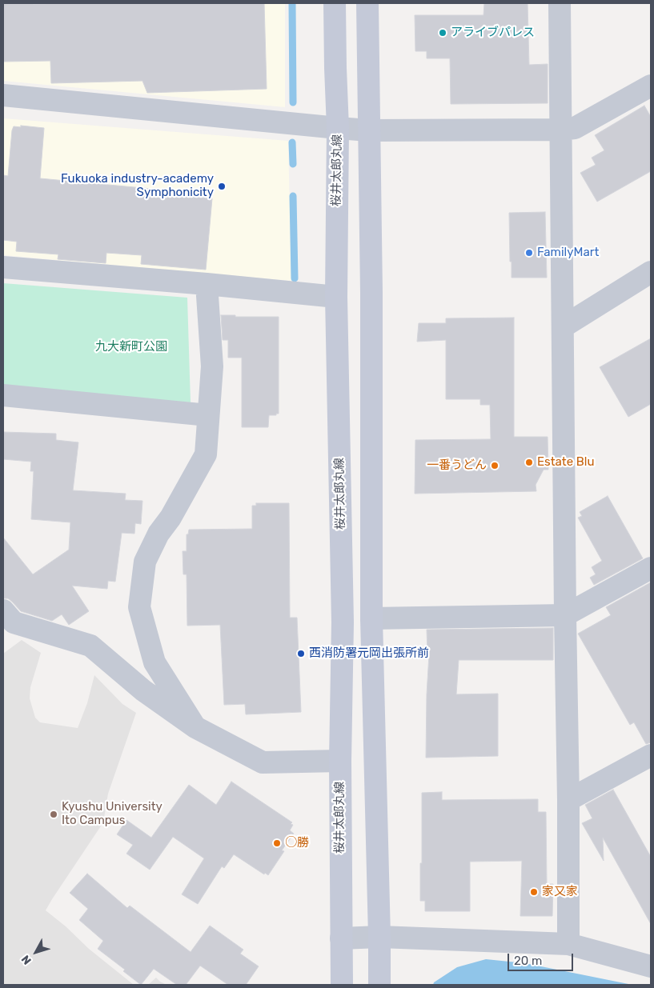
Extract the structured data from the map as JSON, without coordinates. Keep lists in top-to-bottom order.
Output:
{
  "streets": {
    "main road": ["桜井太郎丸線"]
  },
  "parks": ["九大新町公園"],
  "places": [
    "アライブパレス",
    "Fukuoka industry-academy Symphonicity",
    "FamilyMart",
    "Estate Blu",
    "一番うどん",
    "西消防署元岡出張所前",
    "Kyushu University Ito Campus",
    "○勝",
    "家又家"
  ],
  "scale_bar": "20 m",
  "north": "bottom left"
}
